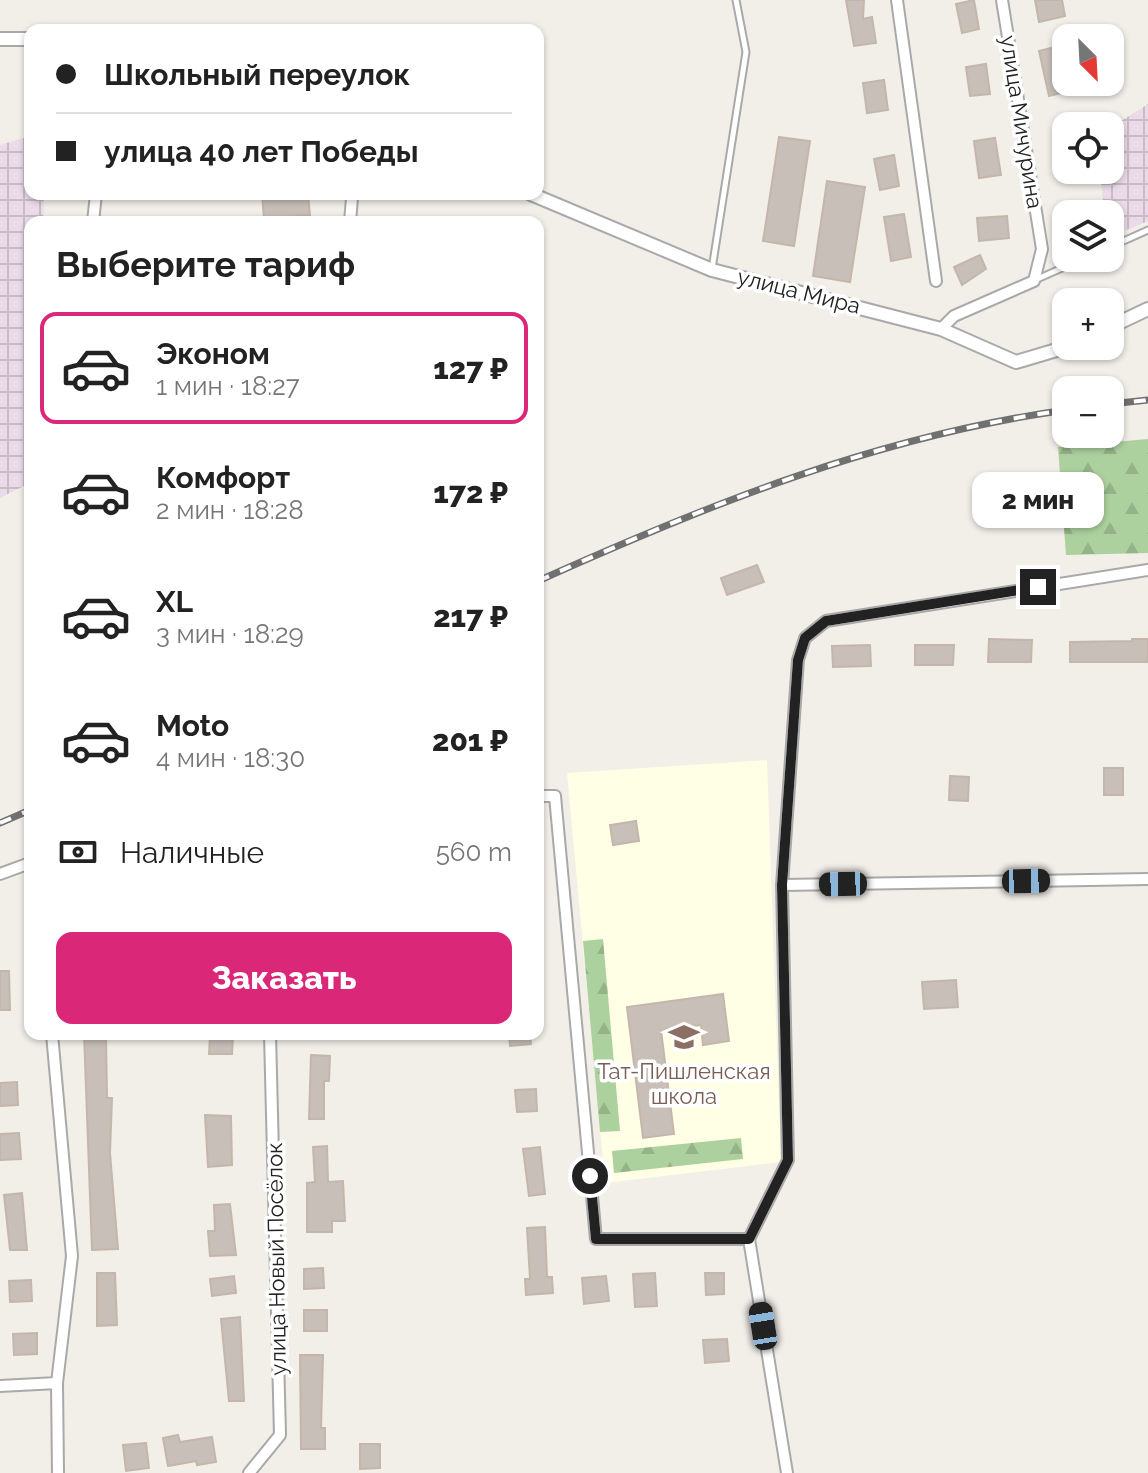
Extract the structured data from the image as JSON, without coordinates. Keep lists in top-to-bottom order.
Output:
{
  "streets": {
    "street": ["улица Мичурина", "улица Мира", "улица Новый Посёлок"]
  },
  "places": {
    "school or university": ["Тат-Пишленская школа"]
  },
  "north": "bottom right",
  "page": {
    "map_buttons": ["+", "−"],
    "banner": ["Школьный переулок", "улица 40 лет Победы"],
    "heading": "Выберите тариф",
    "list": [
      {
        "name": "Эконом",
        "note": "1 мин · 18:27",
        "value": "127 ₽"
      },
      {
        "name": "Комфорт",
        "note": "2 мин · 18:28",
        "value": "172 ₽"
      },
      {
        "name": "XL",
        "note": "3 мин · 18:29",
        "value": "217 ₽"
      },
      {
        "name": "Moto",
        "note": "4 мин · 18:30",
        "value": "201 ₽"
      }
    ],
    "bubble": "2 мин",
    "pay": ["Наличные", "560 m"],
    "buttons": "Заказать"
  }
}
